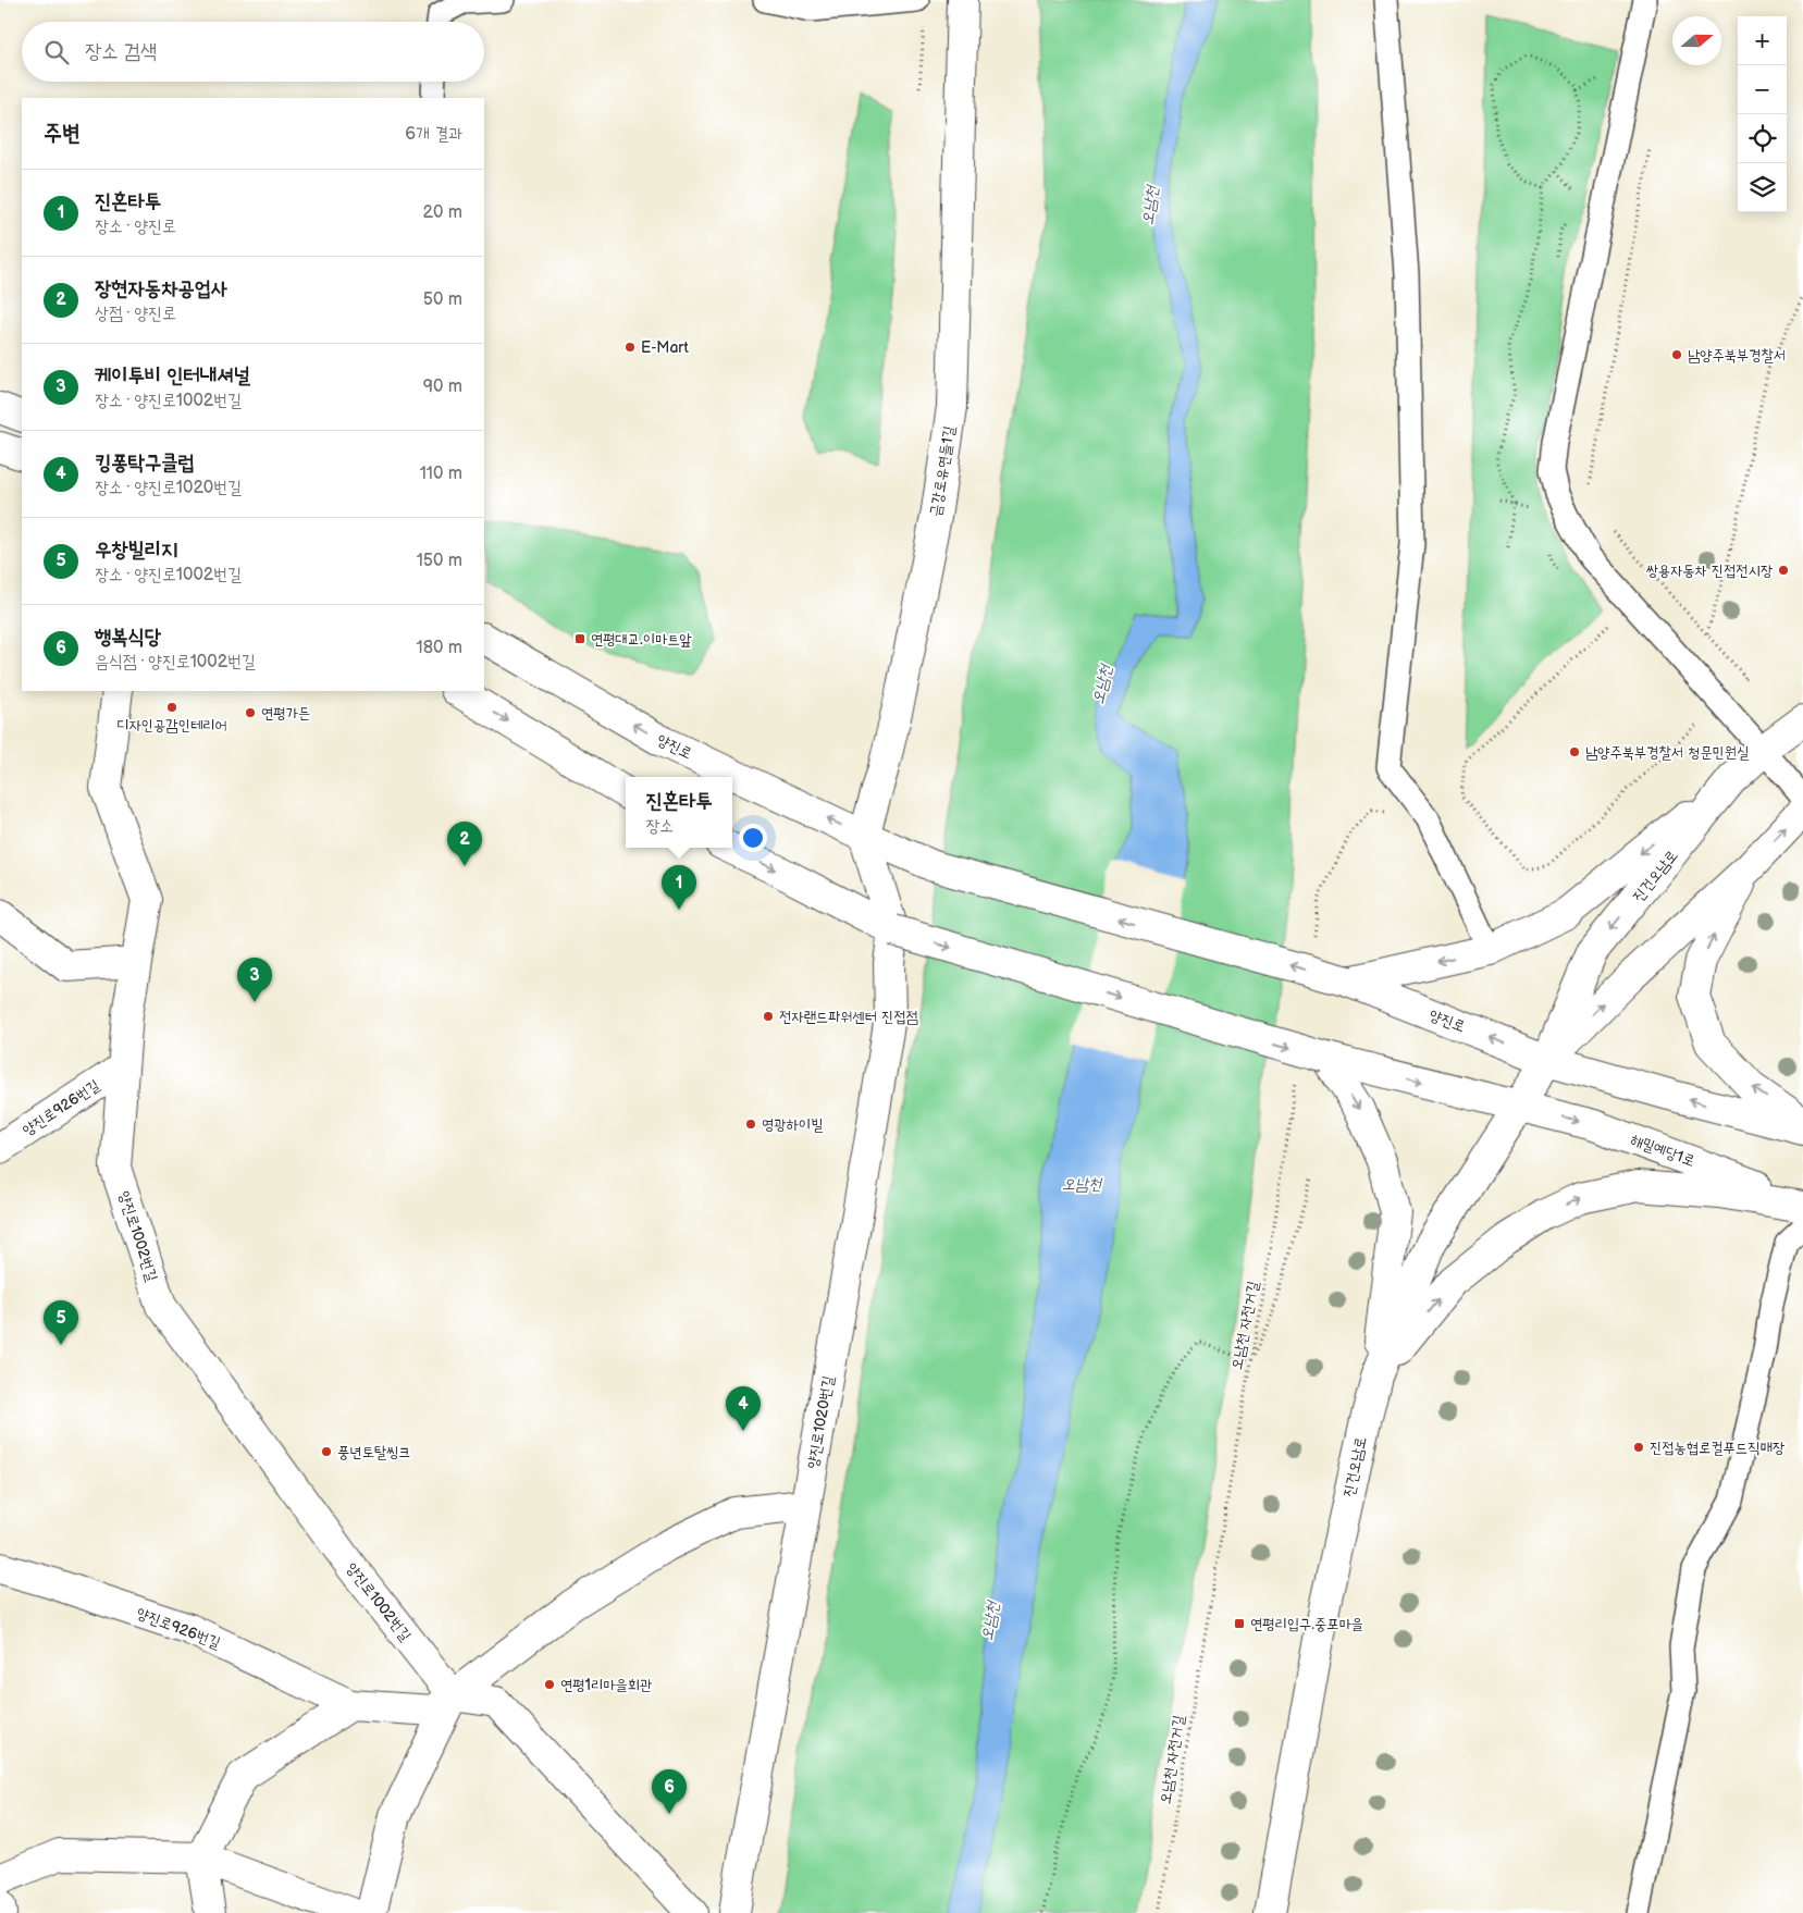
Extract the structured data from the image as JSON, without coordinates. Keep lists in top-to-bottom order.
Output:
{
  "streets": {
    "street": [
      "금강로유연들1길",
      "양진로",
      "진건오남로",
      "양진로926번길",
      "해밀예당1로",
      "양진로1002번길",
      "양진로1020번길"
    ],
    "path": ["오남천 자전거길"]
  },
  "crossings": [
    ["금강로유연들1길", "양진로"],
    ["양진로", "진건오남로"],
    ["진건오남로", "해밀예당1로"],
    ["양진로926번길", "양진로1002번길"]
  ],
  "water": ["오남천"],
  "places": {
    "other": [
      "E-Mart",
      "남양주북부경찰서",
      "쌍용자동차 진접전시장",
      "디자인공감인테리어",
      "연평가든",
      "남양주북부경찰서 청문민원실",
      "전자랜드파워센터 진접점",
      "영광하이빌",
      "진접농협로컬푸드직매장",
      "풍년토탈씽크",
      "연평1리마을회관"
    ],
    "transit": ["연평대교.이마트앞", "연평리입구.중포마을"]
  },
  "north": "right",
  "page": {
    "map_buttons": ["+", "−"],
    "search": "장소 검색",
    "heading": ["주변", "6개 결과"],
    "list": [
      {
        "mark": "1",
        "name": "진혼타투",
        "note": "장소 · 양진로",
        "value": "20 m"
      },
      {
        "mark": "2",
        "name": "장현자동차공업사",
        "note": "상점 · 양진로",
        "value": "50 m"
      },
      {
        "mark": "3",
        "name": "케이투비 인터내셔널",
        "note": "장소 · 양진로1002번길",
        "value": "90 m"
      },
      {
        "mark": "4",
        "name": "킹퐁탁구클럽",
        "note": "장소 · 양진로1020번길",
        "value": "110 m"
      },
      {
        "mark": "5",
        "name": "우창빌리지",
        "note": "장소 · 양진로1002번길",
        "value": "150 m"
      },
      {
        "mark": "6",
        "name": "행복식당",
        "note": "음식점 · 양진로1002번길",
        "value": "180 m"
      }
    ],
    "popup": ["진혼타투", "장소"],
    "pins": [
      "2",
      "1",
      "3",
      "5",
      "4",
      "6"
    ]
  }
}
